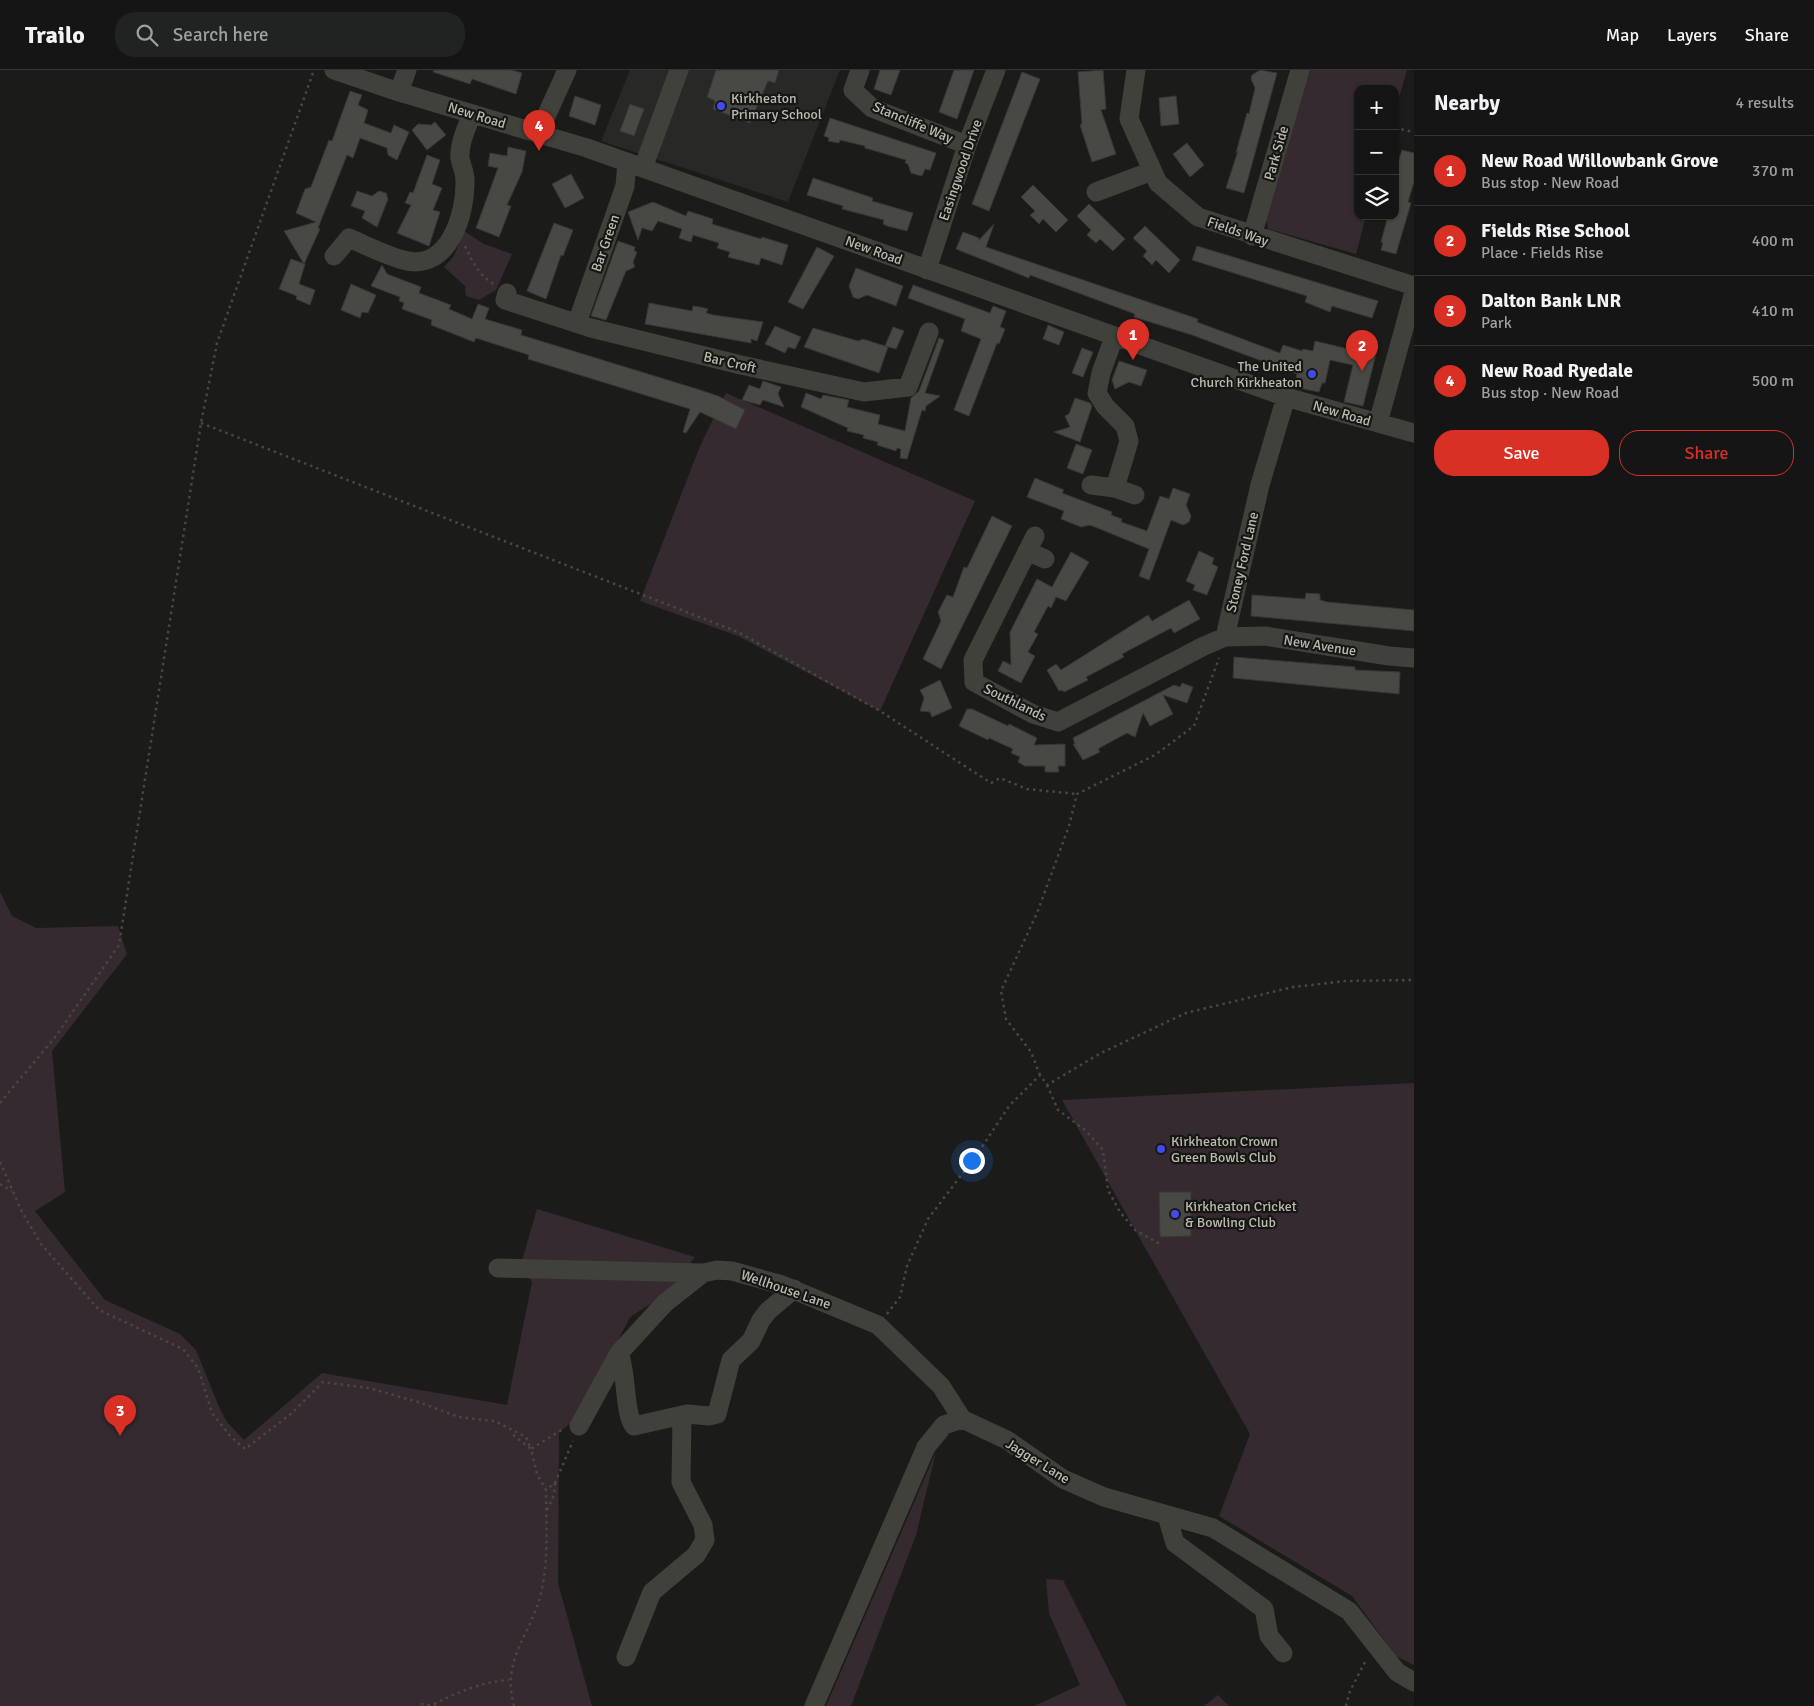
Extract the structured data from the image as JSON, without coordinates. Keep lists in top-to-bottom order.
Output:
{
  "streets": {
    "street": [
      "New Road",
      "Stancliffe Way",
      "Park Side",
      "Easingwood Drive",
      "Fields Way",
      "Bar Green",
      "Bar Croft",
      "Stoney Ford Lane",
      "New Avenue",
      "Southlands",
      "Wellhouse Lane",
      "Jagger Lane"
    ]
  },
  "crossings": [
    ["New Road", "Easingwood Drive"],
    ["New Road", "Bar Green"],
    ["New Road", "Stoney Ford Lane"],
    ["Stancliffe Way", "Easingwood Drive"],
    ["Park Side", "Fields Way"],
    ["Bar Green", "Bar Croft"],
    ["Stoney Ford Lane", "New Avenue"],
    ["Stoney Ford Lane", "Southlands"],
    ["New Avenue", "Southlands"],
    ["Wellhouse Lane", "Jagger Lane"]
  ],
  "places": [
    "Kirkheaton Primary School",
    "The United Church Kirkheaton",
    "Kirkheaton Crown Green Bowls Club",
    "Kirkheaton Cricket & Bowling Club"
  ],
  "page": {
    "header": "Trailo",
    "search": "Search here",
    "nav": ["Map", "Layers", "Share"],
    "heading": ["Nearby", "4 results"],
    "map_buttons": ["+", "−"],
    "pins": [
      "4",
      "1",
      "2",
      "3"
    ],
    "list": [
      {
        "mark": "1",
        "name": "New Road Willowbank Grove",
        "note": "Bus stop · New Road",
        "value": "370 m"
      },
      {
        "mark": "2",
        "name": "Fields Rise School",
        "note": "Place · Fields Rise",
        "value": "400 m"
      },
      {
        "mark": "3",
        "name": "Dalton Bank LNR",
        "note": "Park",
        "value": "410 m"
      },
      {
        "mark": "4",
        "name": "New Road Ryedale",
        "note": "Bus stop · New Road",
        "value": "500 m"
      }
    ],
    "buttons": ["Save", "Share"]
  }
}
